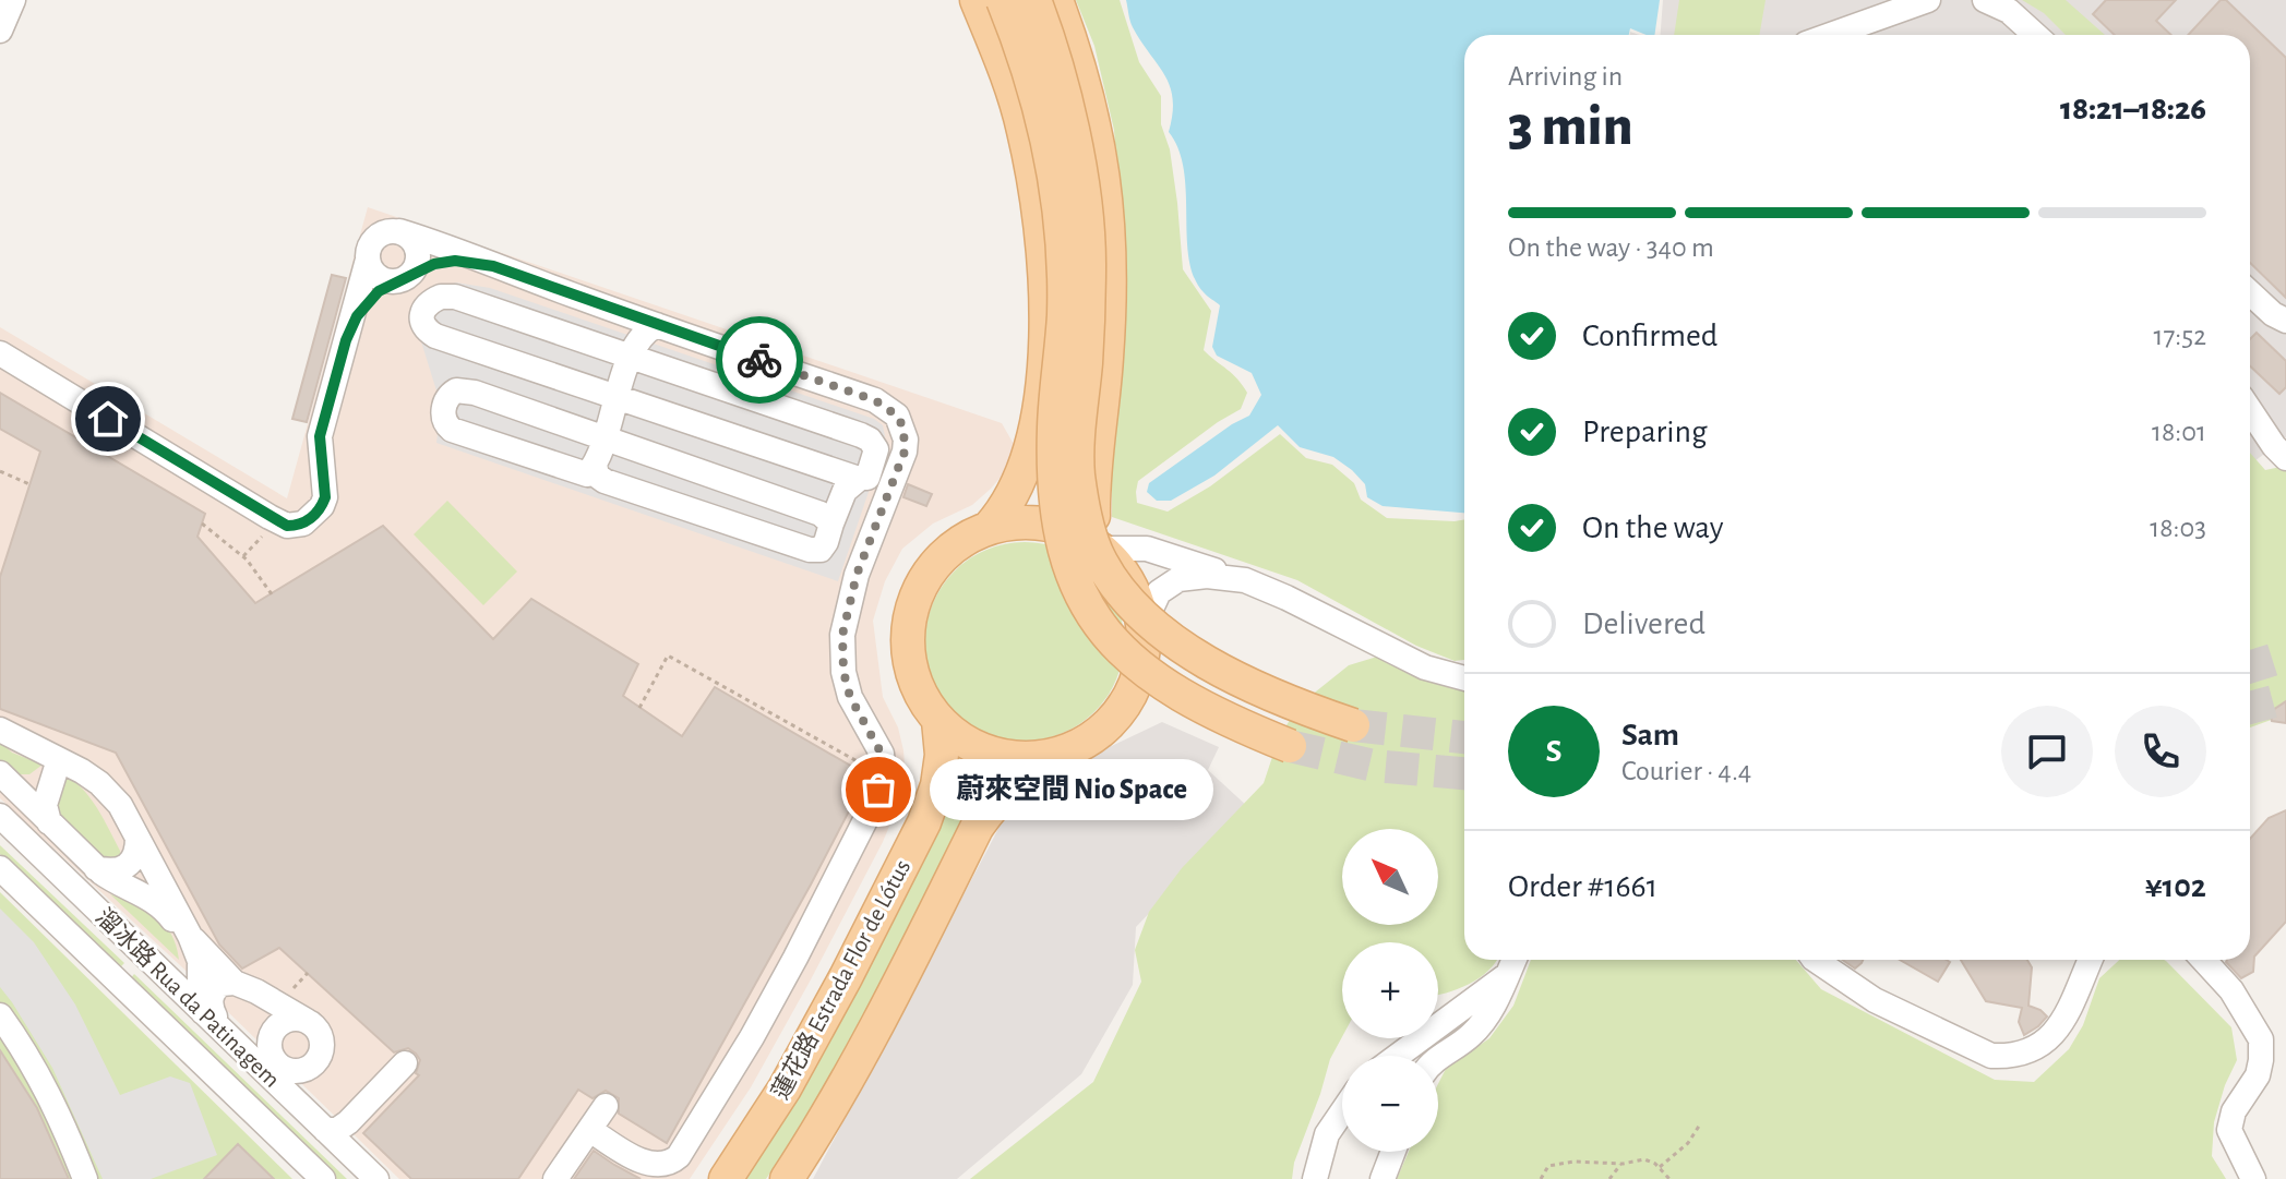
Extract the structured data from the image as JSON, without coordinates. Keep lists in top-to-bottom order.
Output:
{
  "streets": {
    "main road": ["蓮花路 Estrada Flor de Lótus"],
    "street": ["溜冰路 Rua da Patinagem"]
  },
  "places": ["蔚來空間 Nio Space"],
  "north": "top left",
  "page": {
    "heading": ["3 min", "Arriving in", "18:21–18:26"],
    "panel": [
      "Sam",
      "Courier · 4.4",
      "Order #1661",
      "¥102"
    ],
    "bar": "On the way · 340 m",
    "list": [
      ["Confirmed", "17:52"],
      ["Preparing", "18:01"],
      ["On the way", "18:03"],
      "Delivered"
    ],
    "round": "S",
    "bubble": "蔚來空間 Nio Space",
    "map_buttons": ["+", "−"]
  }
}
